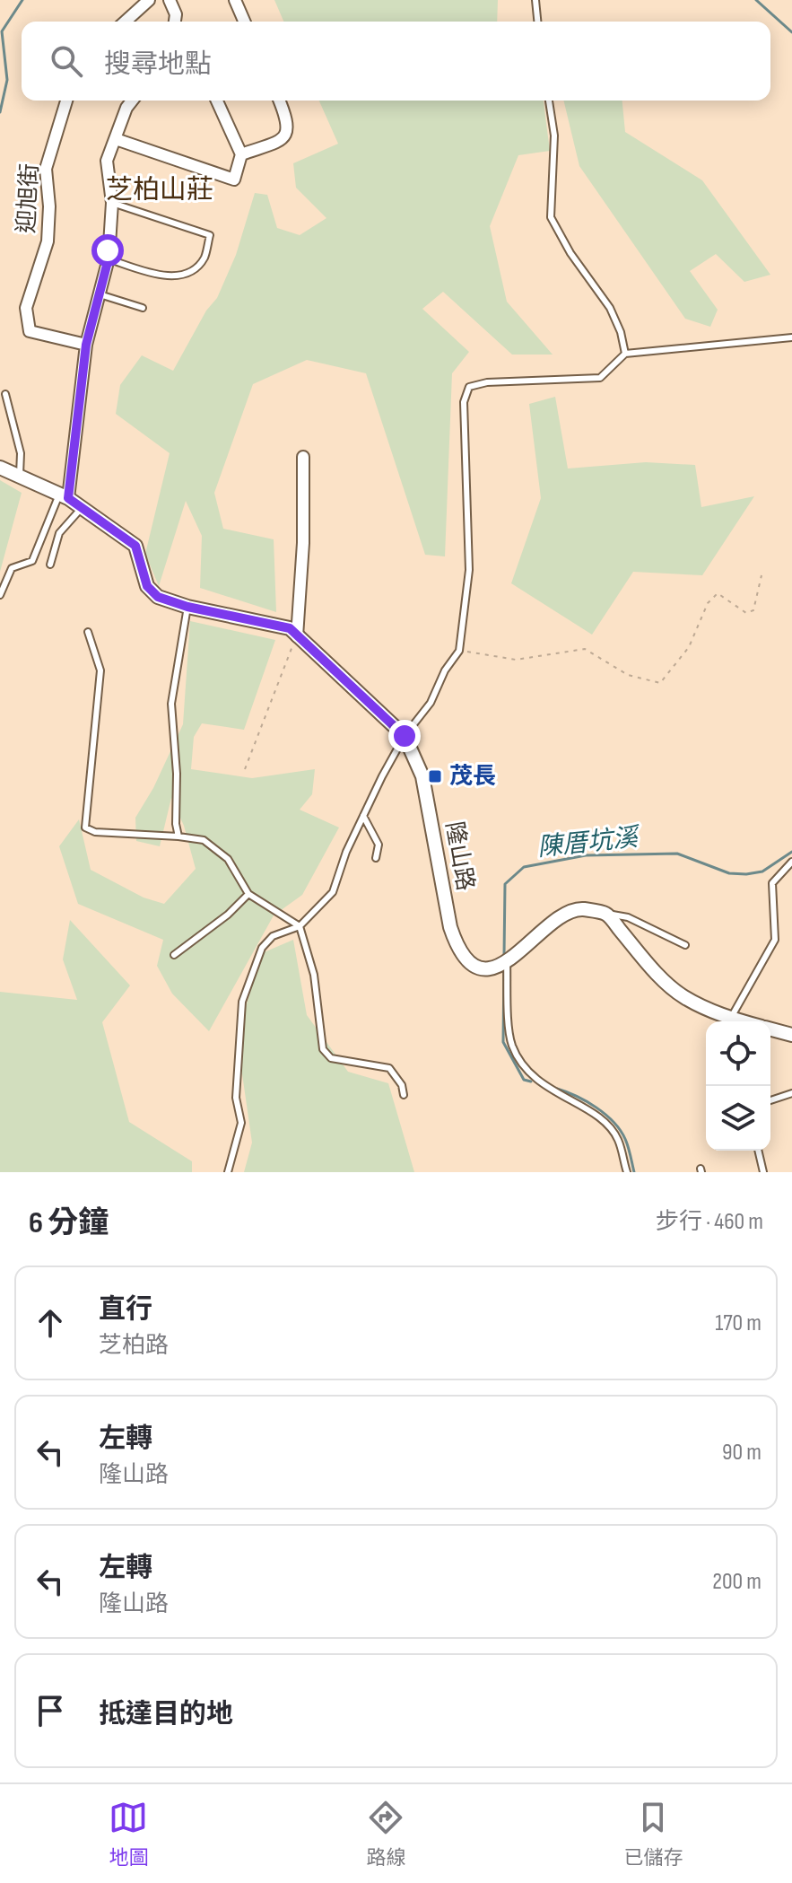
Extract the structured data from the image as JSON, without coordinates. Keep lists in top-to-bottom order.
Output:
{
  "streets": {
    "street": ["迎旭街", "隆山路"]
  },
  "districts": ["芝柏山莊"],
  "water": ["陳厝坑溪"],
  "places": {
    "transit": ["茂長"]
  },
  "page": {
    "search": "搜尋地點",
    "heading": ["6 分鐘", "步行 · 460 m"],
    "list": [
      ["直行", "芝柏路", "170 m"],
      ["左轉", "隆山路", "90 m"],
      ["左轉", "隆山路", "200 m"],
      "抵達目的地"
    ],
    "nav": ["地圖", "路線", "已儲存"]
  }
}
